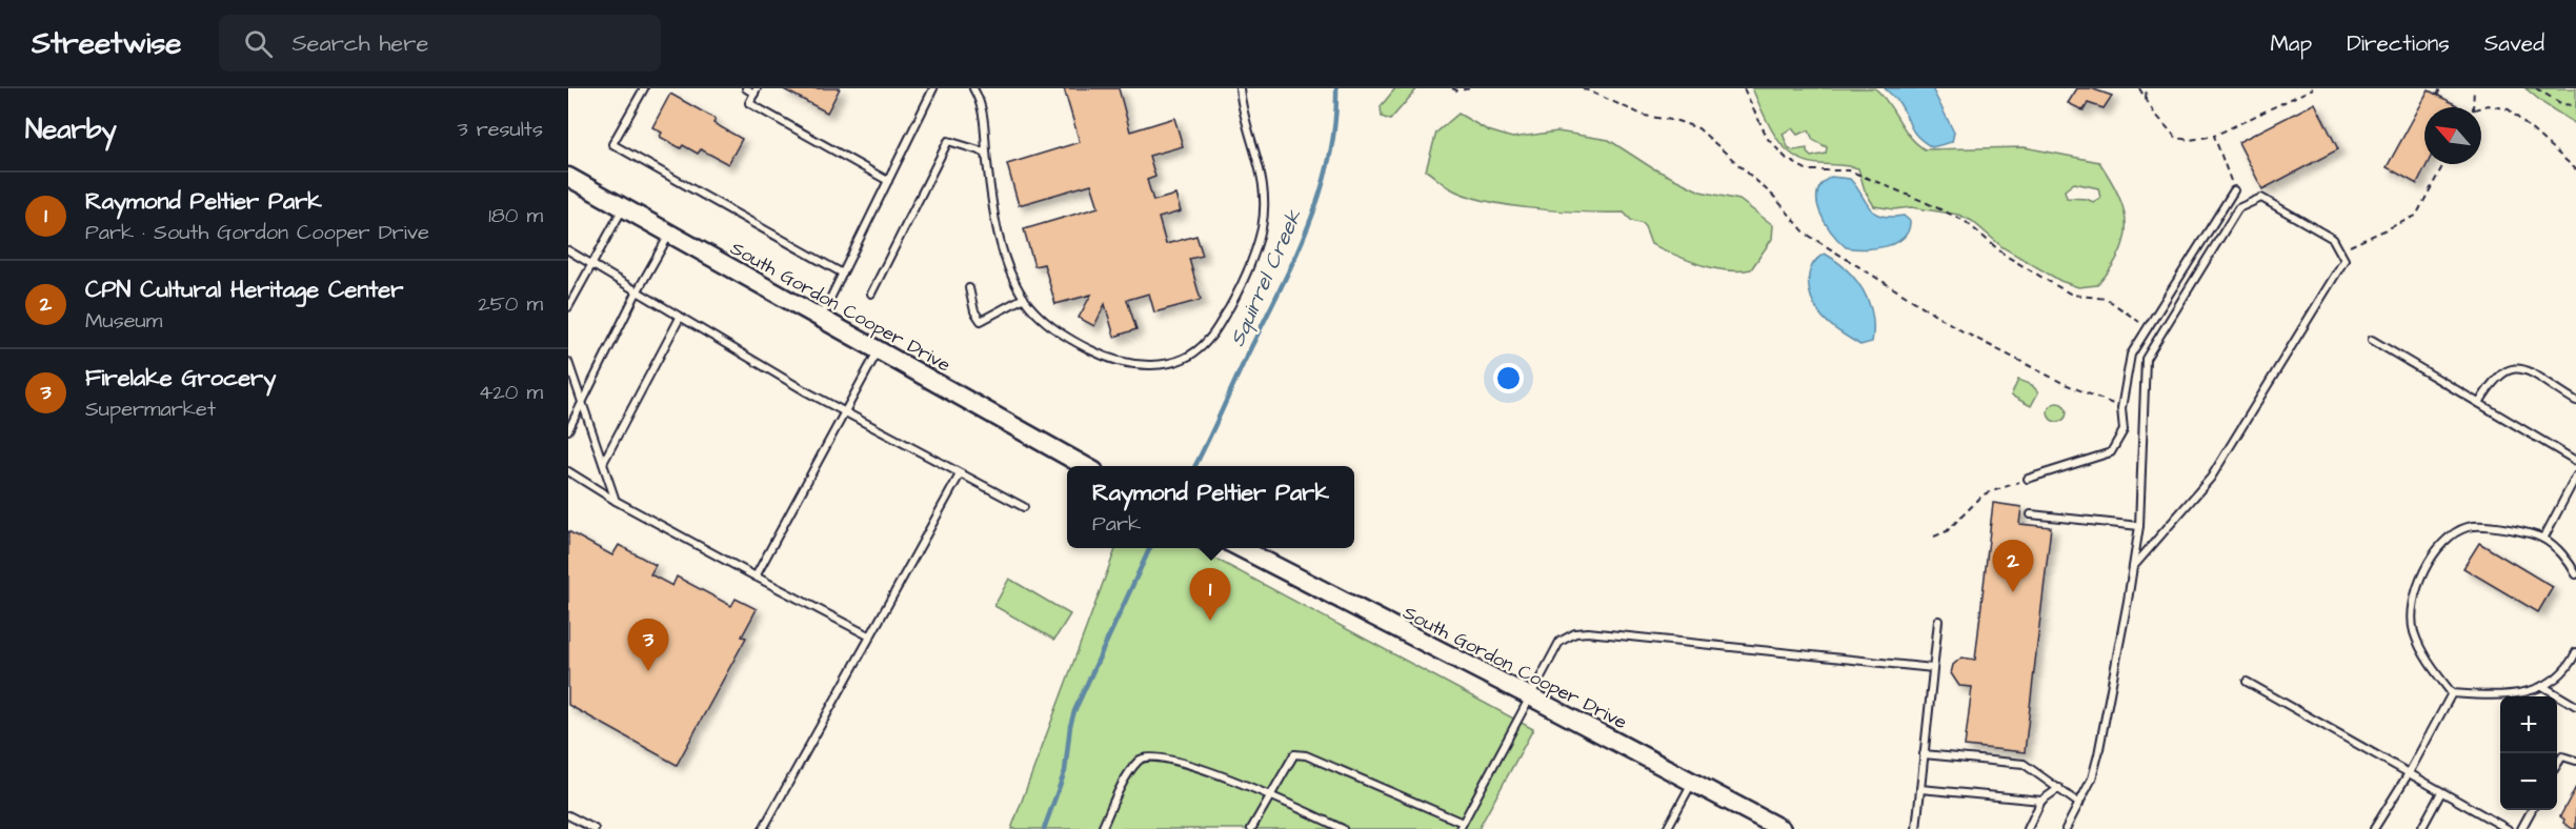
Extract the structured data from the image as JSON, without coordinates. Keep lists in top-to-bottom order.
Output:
{
  "streets": {
    "main road": ["South Gordon Cooper Drive"]
  },
  "water": ["Squirrel Creek"],
  "north": "top left",
  "page": {
    "header": "Streetwise",
    "search": "Search here",
    "nav": ["Map", "Directions", "Saved"],
    "heading": ["Nearby", "3 results"],
    "list": [
      {
        "mark": "1",
        "name": "Raymond Peltier Park",
        "note": "Park · South Gordon Cooper Drive",
        "value": "180 m"
      },
      {
        "mark": "2",
        "name": "CPN Cultural Heritage Center",
        "note": "Museum",
        "value": "250 m"
      },
      {
        "mark": "3",
        "name": "Firelake Grocery",
        "note": "Supermarket",
        "value": "420 m"
      }
    ],
    "popup": ["Raymond Peltier Park", "Park"],
    "pins": ["2", "1", "3"],
    "map_buttons": ["+", "−"]
  }
}
